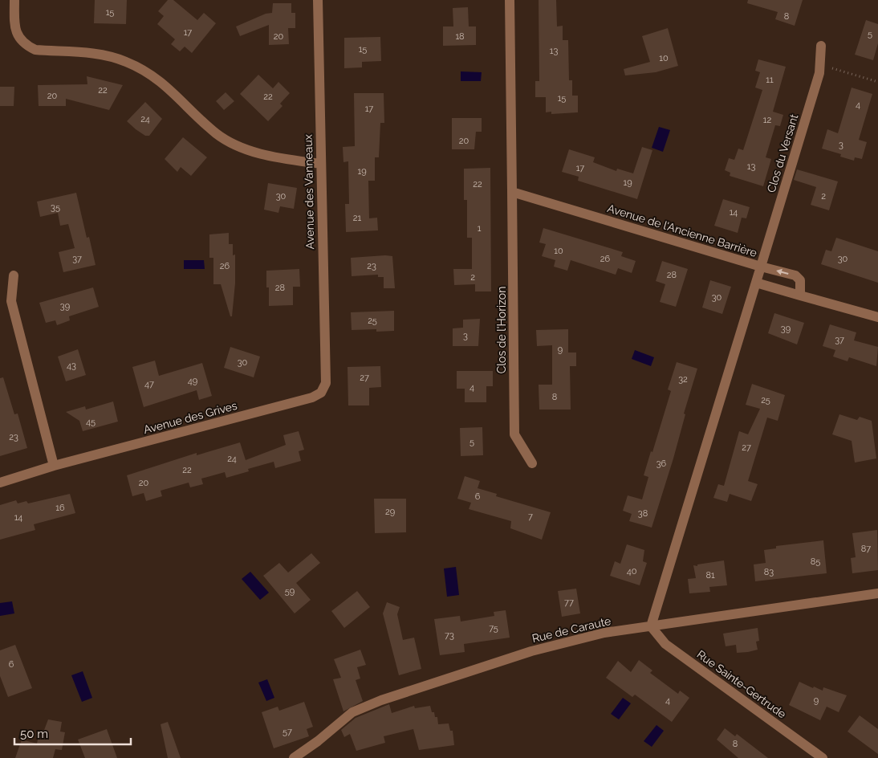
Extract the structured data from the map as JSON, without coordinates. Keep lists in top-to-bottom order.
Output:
{
  "streets": {
    "street": [
      "Clos du Versant",
      "Avenue des Vanneaux",
      "Avenue de l'Ancienne Barrière",
      "Clos de l'Horizon",
      "Avenue des Grives",
      "Rue de Caraute",
      "Rue Sainte-Gertrude"
    ]
  },
  "crossings": [
    ["Clos du Versant", "Avenue de l'Ancienne Barrière"],
    ["Avenue des Vanneaux", "Avenue des Grives"],
    ["Avenue de l'Ancienne Barrière", "Clos de l'Horizon"],
    ["Avenue de l'Ancienne Barrière", "Rue de Caraute"],
    ["Avenue de l'Ancienne Barrière", "Rue Sainte-Gertrude"],
    ["Rue de Caraute", "Rue Sainte-Gertrude"]
  ],
  "house_numbers": [
    "15",
    "8",
    "17",
    "5",
    "20",
    "18",
    "15",
    "13",
    "10",
    "11",
    "22",
    "20",
    "22",
    "15",
    "4",
    "17",
    "24",
    "12",
    "20",
    "3",
    "13",
    "17",
    "19",
    "19",
    "22",
    "30",
    "2",
    "35",
    "14",
    "21",
    "1",
    "10",
    "37",
    "26",
    "30",
    "26",
    "23",
    "28",
    "2",
    "28",
    "30",
    "39",
    "25",
    "39",
    "3",
    "37",
    "9",
    "30",
    "43",
    "27",
    "32",
    "49",
    "47",
    "4",
    "8",
    "25",
    "45",
    "23",
    "5",
    "27",
    "24",
    "36",
    "22",
    "20",
    "6",
    "16",
    "29",
    "38",
    "7",
    "14",
    "87",
    "85",
    "40",
    "83",
    "81",
    "59",
    "77",
    "75",
    "73",
    "6",
    "4",
    "9",
    "57",
    "8"
  ],
  "scale_bar": "50 m"
}
